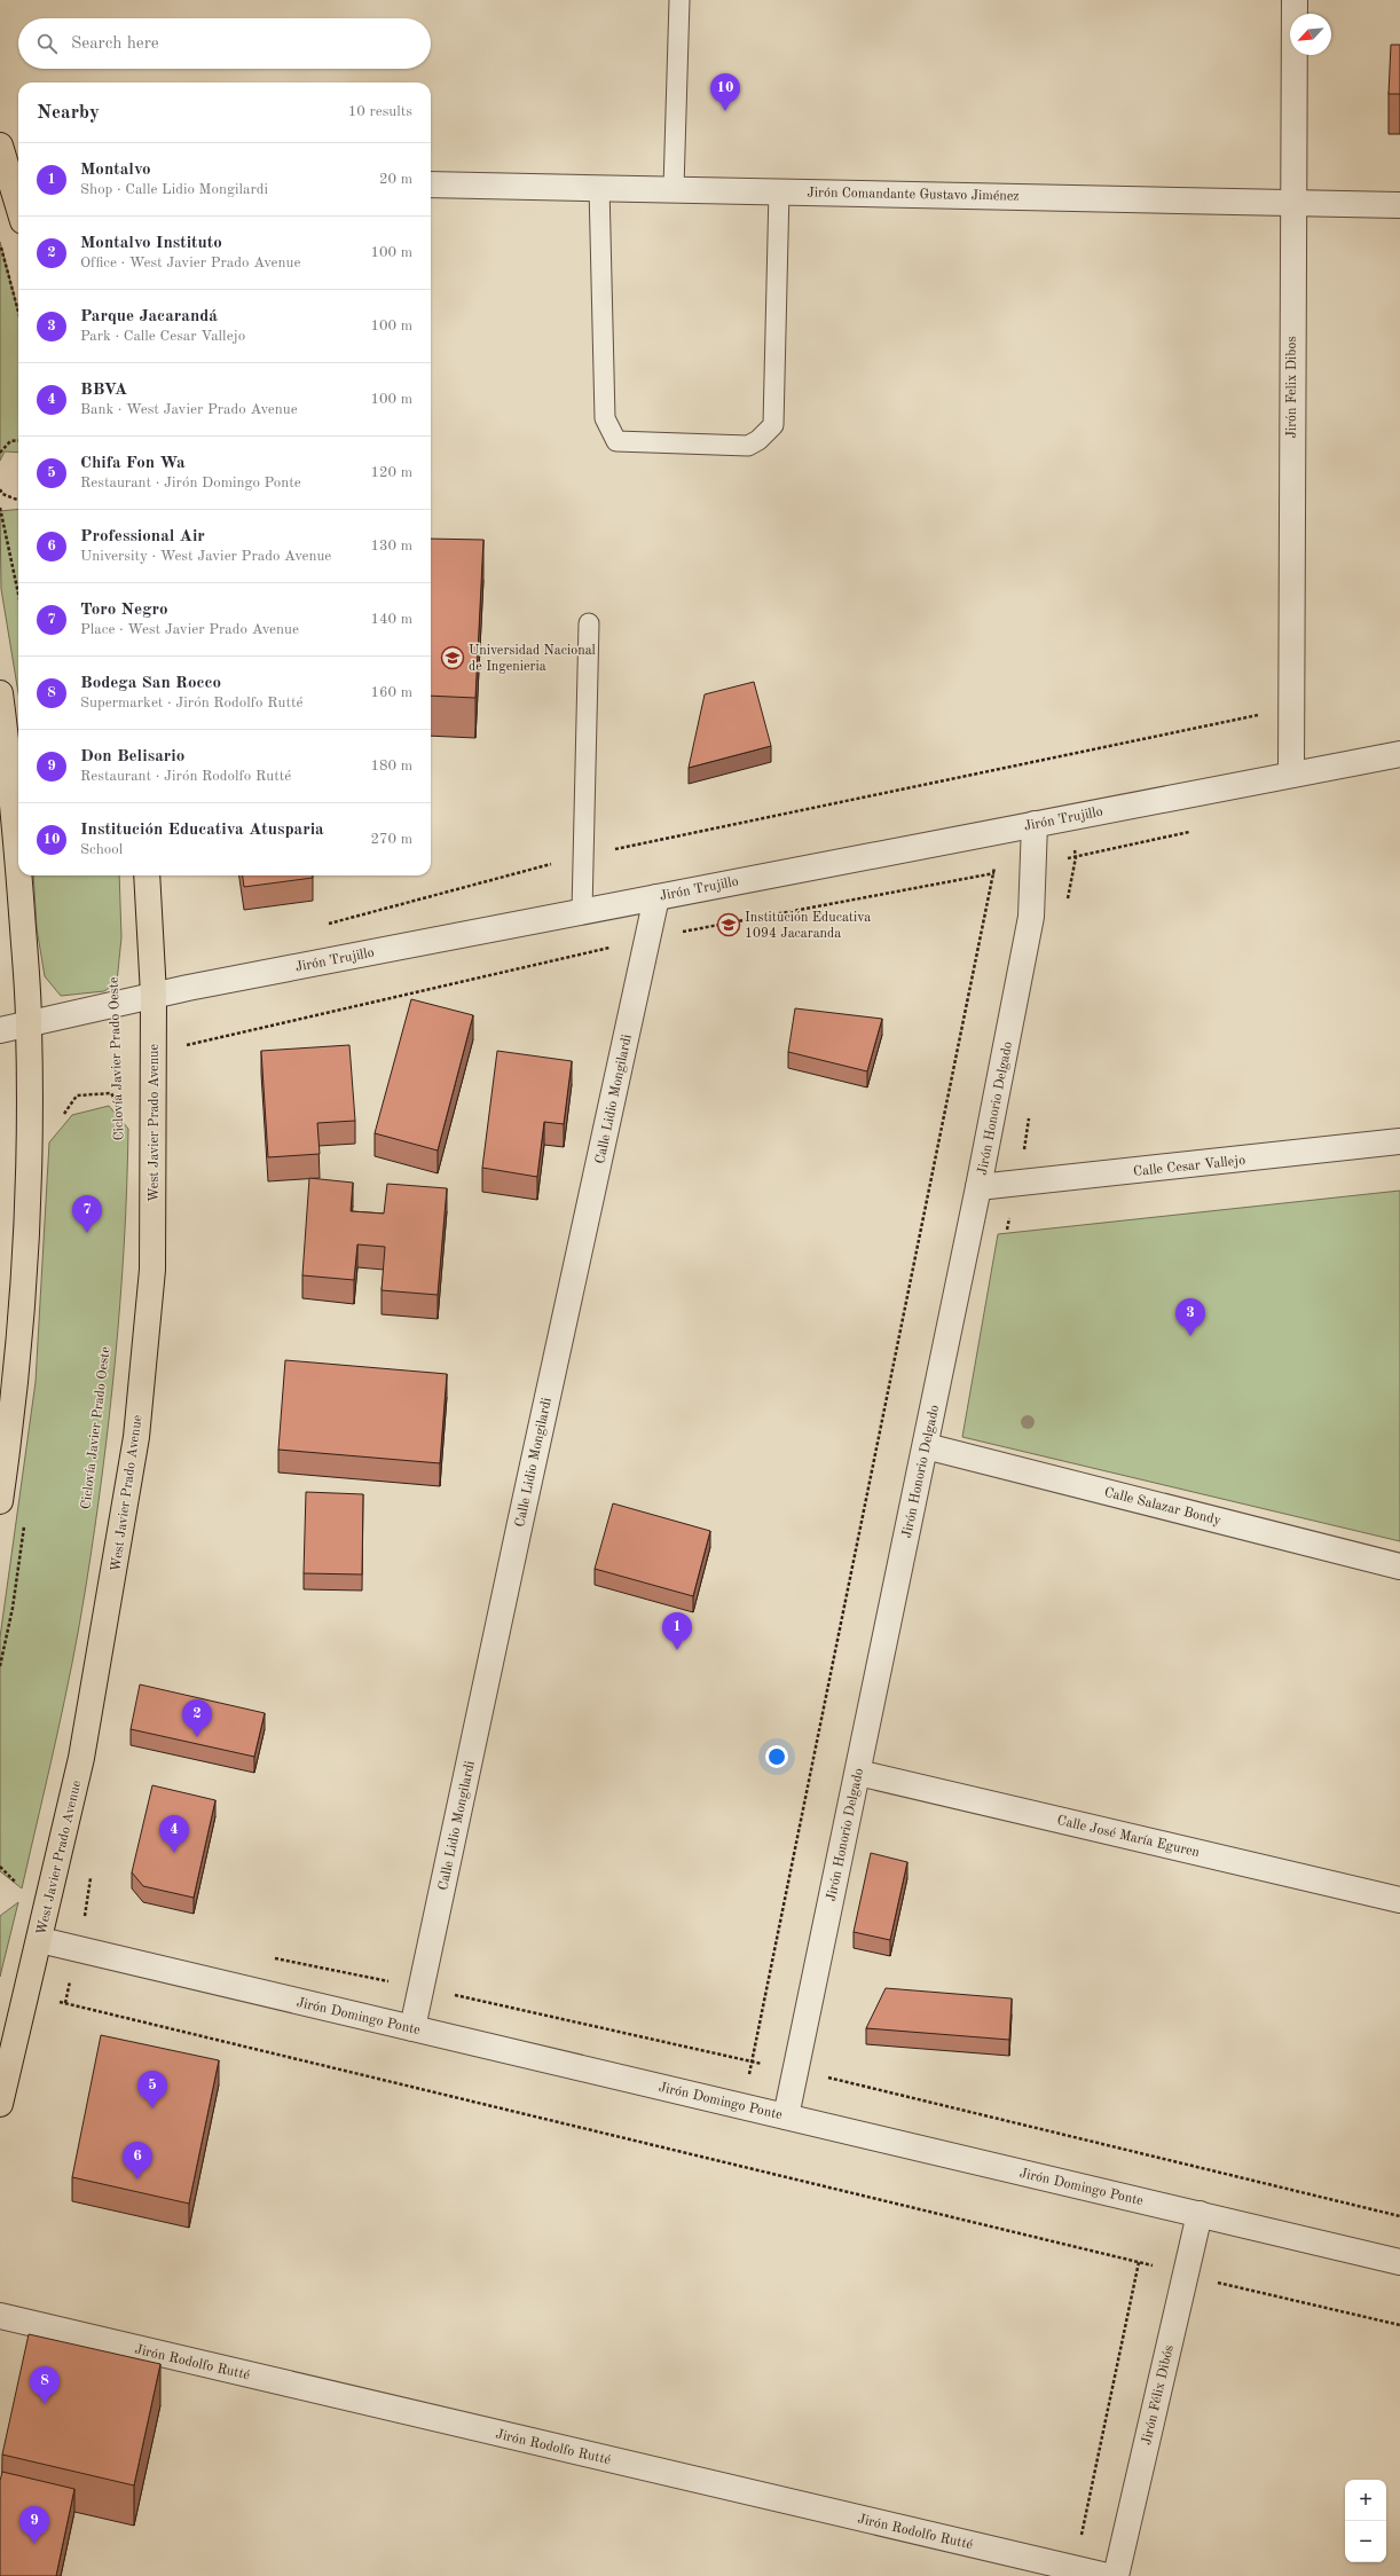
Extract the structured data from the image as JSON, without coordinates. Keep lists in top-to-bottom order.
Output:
{
  "streets": {
    "main road": ["West Javier Prado Avenue"],
    "street": [
      "Jirón Comandante Gustavo Jiménez",
      "Jirón Felix Dibos",
      "Jirón Trujillo",
      "Calle Lidio Mongilardi",
      "Jirón Honorio Delgado",
      "Calle Cesar Vallejo",
      "Calle Salazar Bondy",
      "Calle José María Eguren",
      "Jirón Domingo Ponte",
      "Jirón Rodolfo Rutté",
      "Jirón Félix Dibós"
    ]
  },
  "crossings": [
    ["Jirón Comandante Gustavo Jiménez", "Jirón Felix Dibos"],
    ["Jirón Felix Dibos", "Jirón Trujillo"],
    ["Jirón Trujillo", "Calle Lidio Mongilardi"],
    ["Jirón Trujillo", "Jirón Honorio Delgado"],
    ["Jirón Trujillo", "West Javier Prado Avenue"],
    ["Calle Lidio Mongilardi", "Jirón Domingo Ponte"],
    ["Jirón Honorio Delgado", "Calle Cesar Vallejo"],
    ["Jirón Honorio Delgado", "Calle Salazar Bondy"],
    ["Jirón Honorio Delgado", "Calle José María Eguren"],
    ["Jirón Honorio Delgado", "Jirón Domingo Ponte"],
    ["West Javier Prado Avenue", "Jirón Domingo Ponte"],
    ["Jirón Domingo Ponte", "Jirón Félix Dibós"]
  ],
  "places": {
    "school or university": ["Universidad Nacional de Ingenieria", "Institución Educativa 1094 Jacaranda"]
  },
  "north": "bottom left",
  "page": {
    "search": "Search here",
    "pins": [
      "10",
      "7",
      "3",
      "1",
      "2",
      "4",
      "5",
      "6",
      "8",
      "9"
    ],
    "heading": ["Nearby", "10 results"],
    "list": [
      {
        "mark": "1",
        "name": "Montalvo",
        "note": "Shop · Calle Lidio Mongilardi",
        "value": "20 m"
      },
      {
        "mark": "2",
        "name": "Montalvo Instituto",
        "note": "Office · West Javier Prado Avenue",
        "value": "100 m"
      },
      {
        "mark": "3",
        "name": "Parque Jacarandá",
        "note": "Park · Calle Cesar Vallejo",
        "value": "100 m"
      },
      {
        "mark": "4",
        "name": "BBVA",
        "note": "Bank · West Javier Prado Avenue",
        "value": "100 m"
      },
      {
        "mark": "5",
        "name": "Chifa Fon Wa",
        "note": "Restaurant · Jirón Domingo Ponte",
        "value": "120 m"
      },
      {
        "mark": "6",
        "name": "Professional Air",
        "note": "University · West Javier Prado Avenue",
        "value": "130 m"
      },
      {
        "mark": "7",
        "name": "Toro Negro",
        "note": "Place · West Javier Prado Avenue",
        "value": "140 m"
      },
      {
        "mark": "8",
        "name": "Bodega San Rocco",
        "note": "Supermarket · Jirón Rodolfo Rutté",
        "value": "160 m"
      },
      {
        "mark": "9",
        "name": "Don Belisario",
        "note": "Restaurant · Jirón Rodolfo Rutté",
        "value": "180 m"
      },
      {
        "mark": "10",
        "name": "Institución Educativa Atusparia",
        "note": "School",
        "value": "270 m"
      }
    ],
    "map_buttons": ["+", "−"]
  }
}
